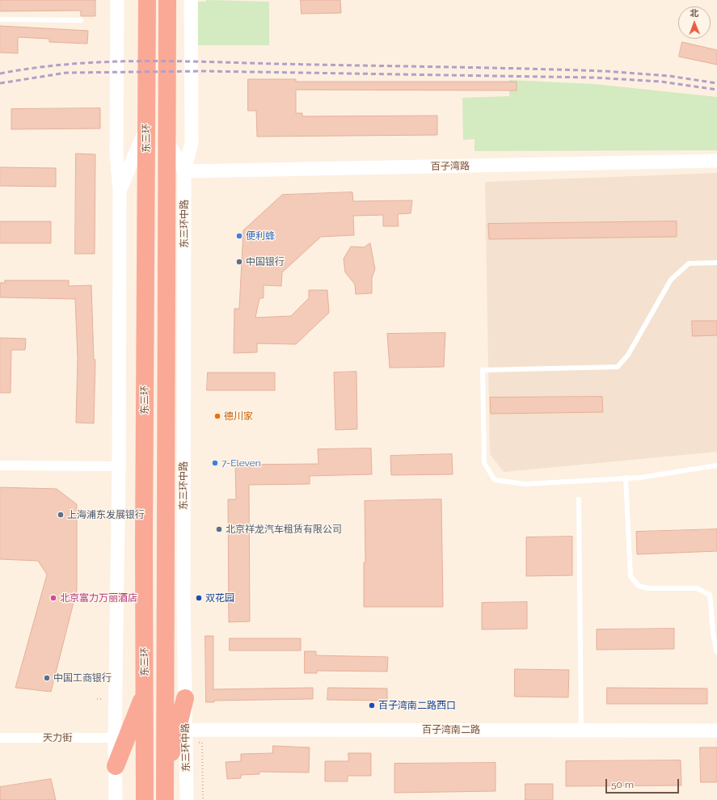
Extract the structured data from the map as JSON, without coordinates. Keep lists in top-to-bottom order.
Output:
{
  "streets": {
    "highway": ["东三环"],
    "street": [
      "百子湾路",
      "东三环中路",
      "百子湾南二路",
      "天力街"
    ]
  },
  "crossings": [
    ["东三环", "东三环中路"],
    ["百子湾路", "东三环中路"],
    ["东三环中路", "百子湾南二路"]
  ],
  "places": [
    "便利蜂",
    "中国银行",
    "德川家",
    "7-Eleven",
    "上海浦东发展银行",
    "北京祥龙汽车租赁有限公司",
    "北京富力万丽酒店",
    "双花园",
    "中国工商银行",
    "百子湾南二路西口"
  ],
  "scale_bar": "50 m",
  "north": "top"
}
